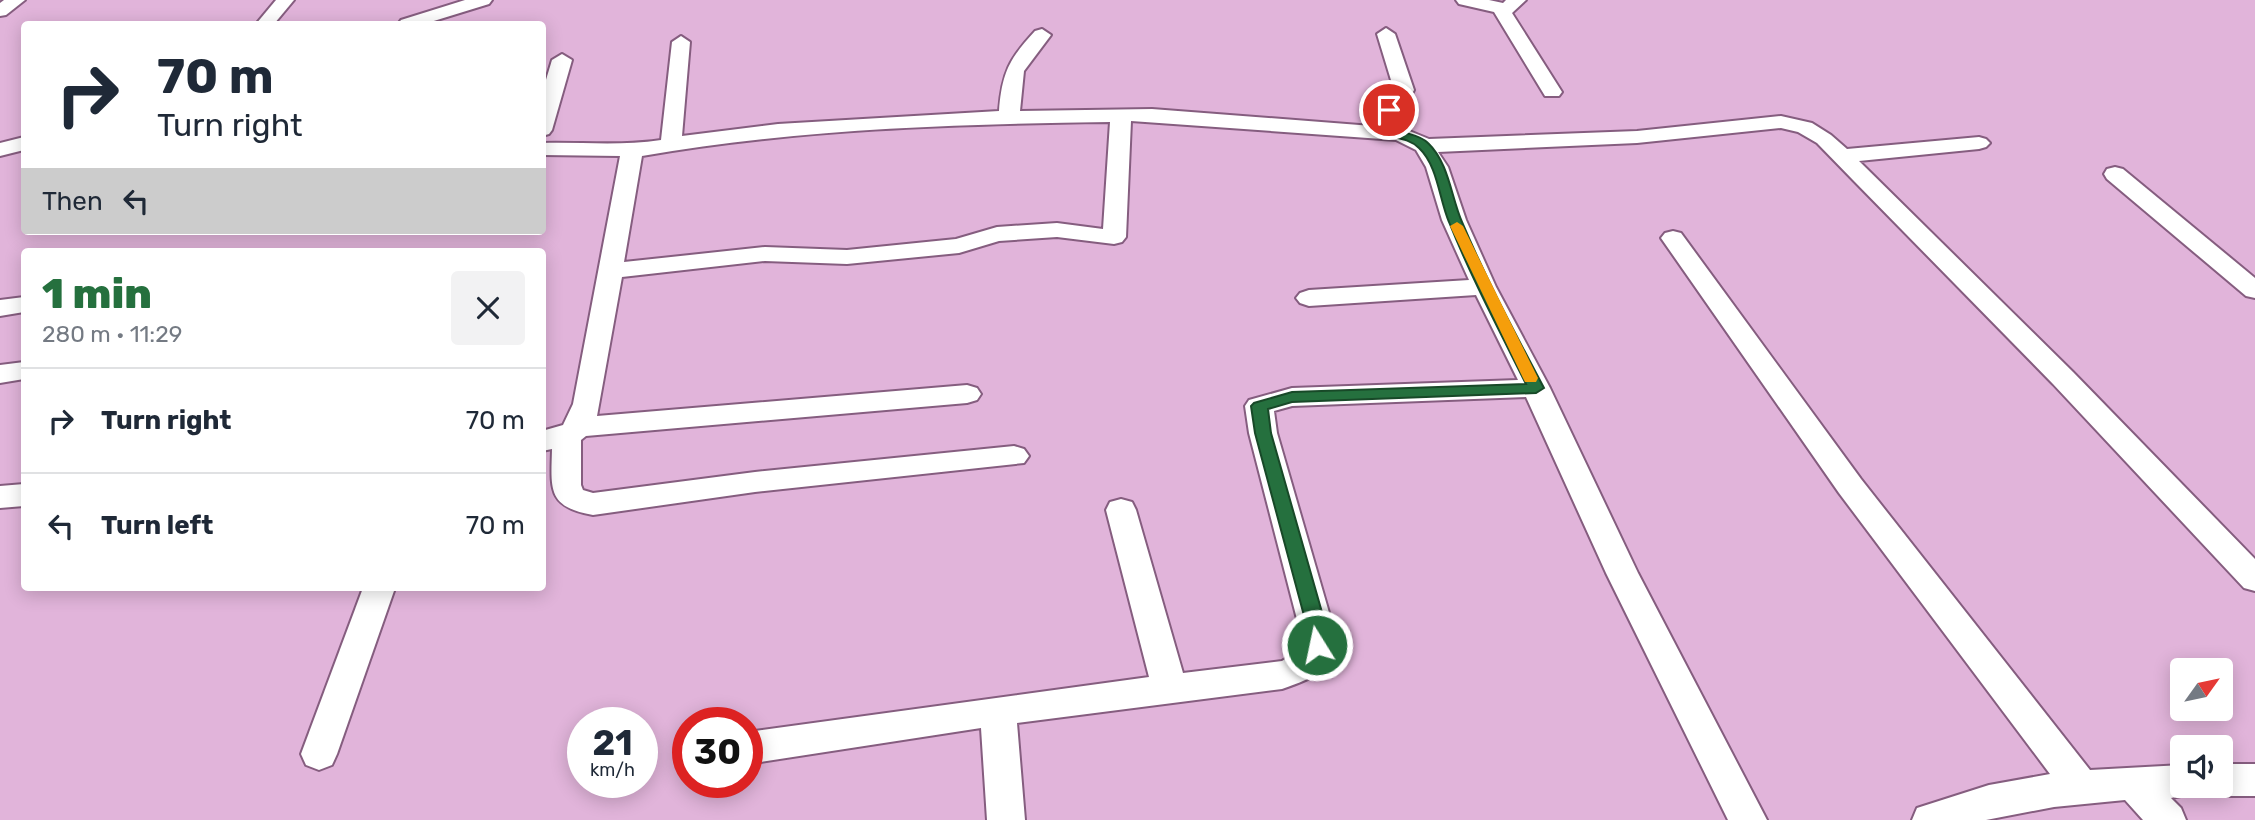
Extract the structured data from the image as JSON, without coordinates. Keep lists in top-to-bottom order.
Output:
{
  "north": "top right",
  "page": {
    "turn": ["70 m", "Turn right"],
    "then": "Then",
    "heading": ["1 min", "280 m · 11:29"],
    "list": [
      {
        "name": "Turn right",
        "value": "70 m"
      },
      {
        "name": "Turn left",
        "value": "70 m"
      }
    ],
    "speed": "21 km/h",
    "limit": "30"
  }
}
